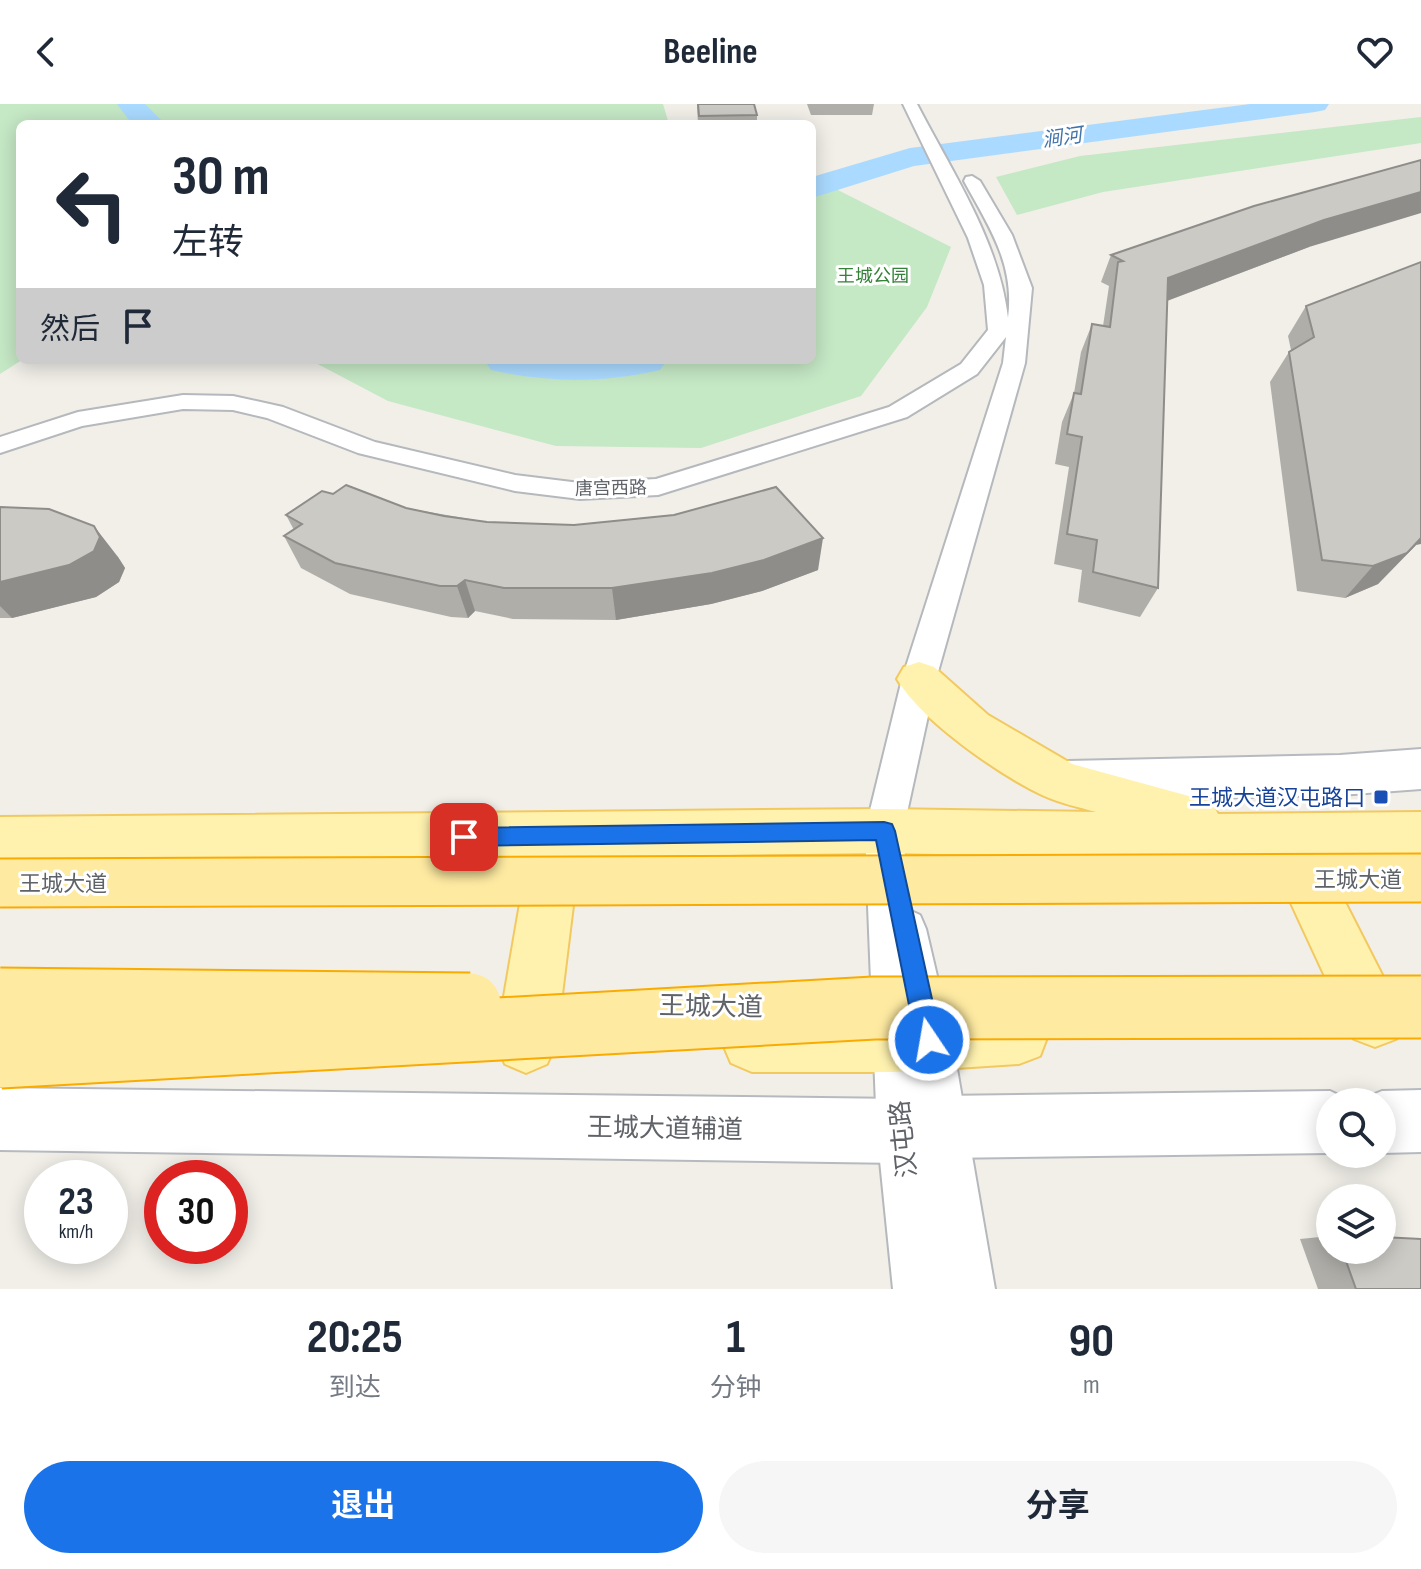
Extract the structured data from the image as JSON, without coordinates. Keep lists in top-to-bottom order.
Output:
{
  "streets": {
    "highway": ["王城大道"],
    "main road": ["王城大道辅道"],
    "street": ["唐宫西路", "汉屯路"]
  },
  "crossings": [
    ["唐宫西路", "汉屯路"],
    ["王城大道", "汉屯路"],
    ["王城大道辅道", "汉屯路"]
  ],
  "water": ["涧河"],
  "parks": ["王城公园"],
  "places": {
    "transit": ["王城大道汉屯路口"]
  },
  "page": {
    "header": "Beeline",
    "turn": ["30 m", "左转"],
    "then": "然后",
    "speed": "23 km/h",
    "limit": "30",
    "eta": [
      "20:25",
      "到达",
      "1",
      "分钟",
      "90",
      "m"
    ],
    "buttons": ["退出", "分享"]
  }
}
